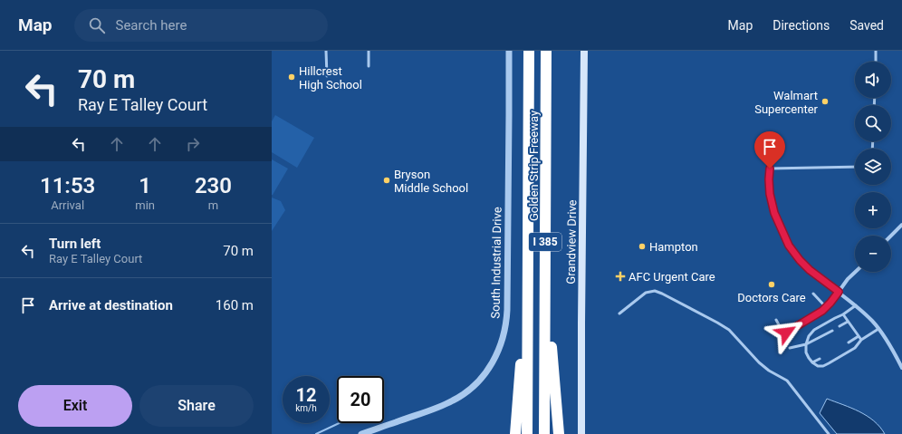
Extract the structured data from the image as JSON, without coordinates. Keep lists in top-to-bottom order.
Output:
{
  "streets": {
    "highway": ["Golden Strip Freeway", "I 385"],
    "main road": ["Grandview Drive"],
    "street": ["South Industrial Drive"]
  },
  "places": {
    "other": [
      "Hillcrest High School",
      "Walmart Supercenter",
      "Bryson Middle School",
      "Hampton",
      "Doctors Care"
    ],
    "health": ["AFC Urgent Care"]
  },
  "page": {
    "header": "Map",
    "search": "Search here",
    "nav": ["Map", "Directions", "Saved"],
    "turn": ["70 m", "Ray E Talley Court"],
    "map_buttons": ["+", "−"],
    "eta": [
      "11:53",
      "Arrival",
      "1",
      "min",
      "230",
      "m"
    ],
    "list": [
      {
        "name": "Turn left",
        "note": "Ray E Talley Court",
        "value": "70 m"
      },
      {
        "name": "Arrive at destination",
        "value": "160 m"
      }
    ],
    "speed": "12 km/h",
    "limit": "20",
    "buttons": ["Exit", "Share"]
  }
}
